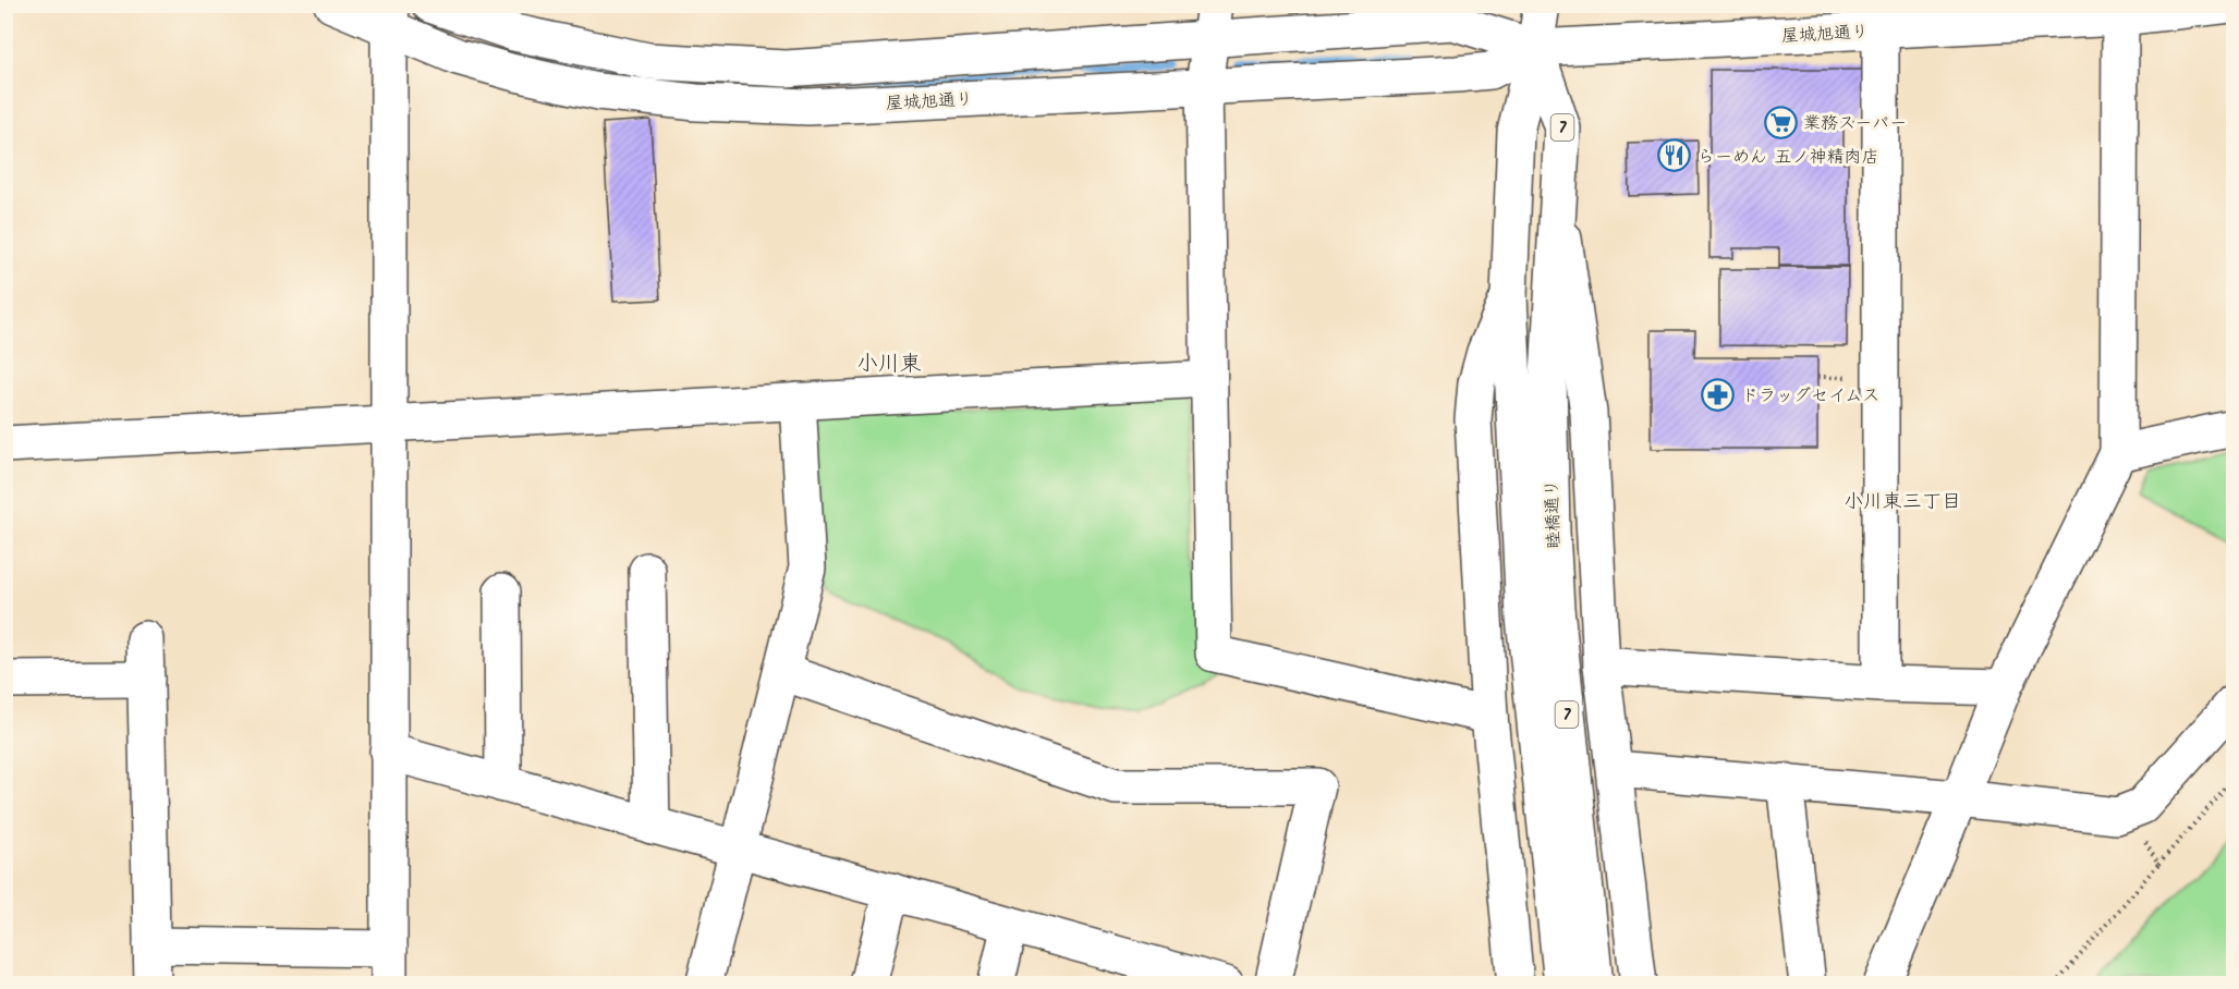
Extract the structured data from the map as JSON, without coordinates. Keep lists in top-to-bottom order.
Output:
{
  "streets": {
    "street": ["屋城旭通り", "7", "睦橋通り"]
  },
  "crossings": [
    ["屋城旭通り", "睦橋通り"]
  ],
  "districts": ["小川東", "小川東三丁目"],
  "places": {
    "supermarket": ["業務スーパー"],
    "restaurant": ["らーめん 五ノ神精肉店"],
    "pharmacy": ["ドラッグセイムス"]
  }
}
